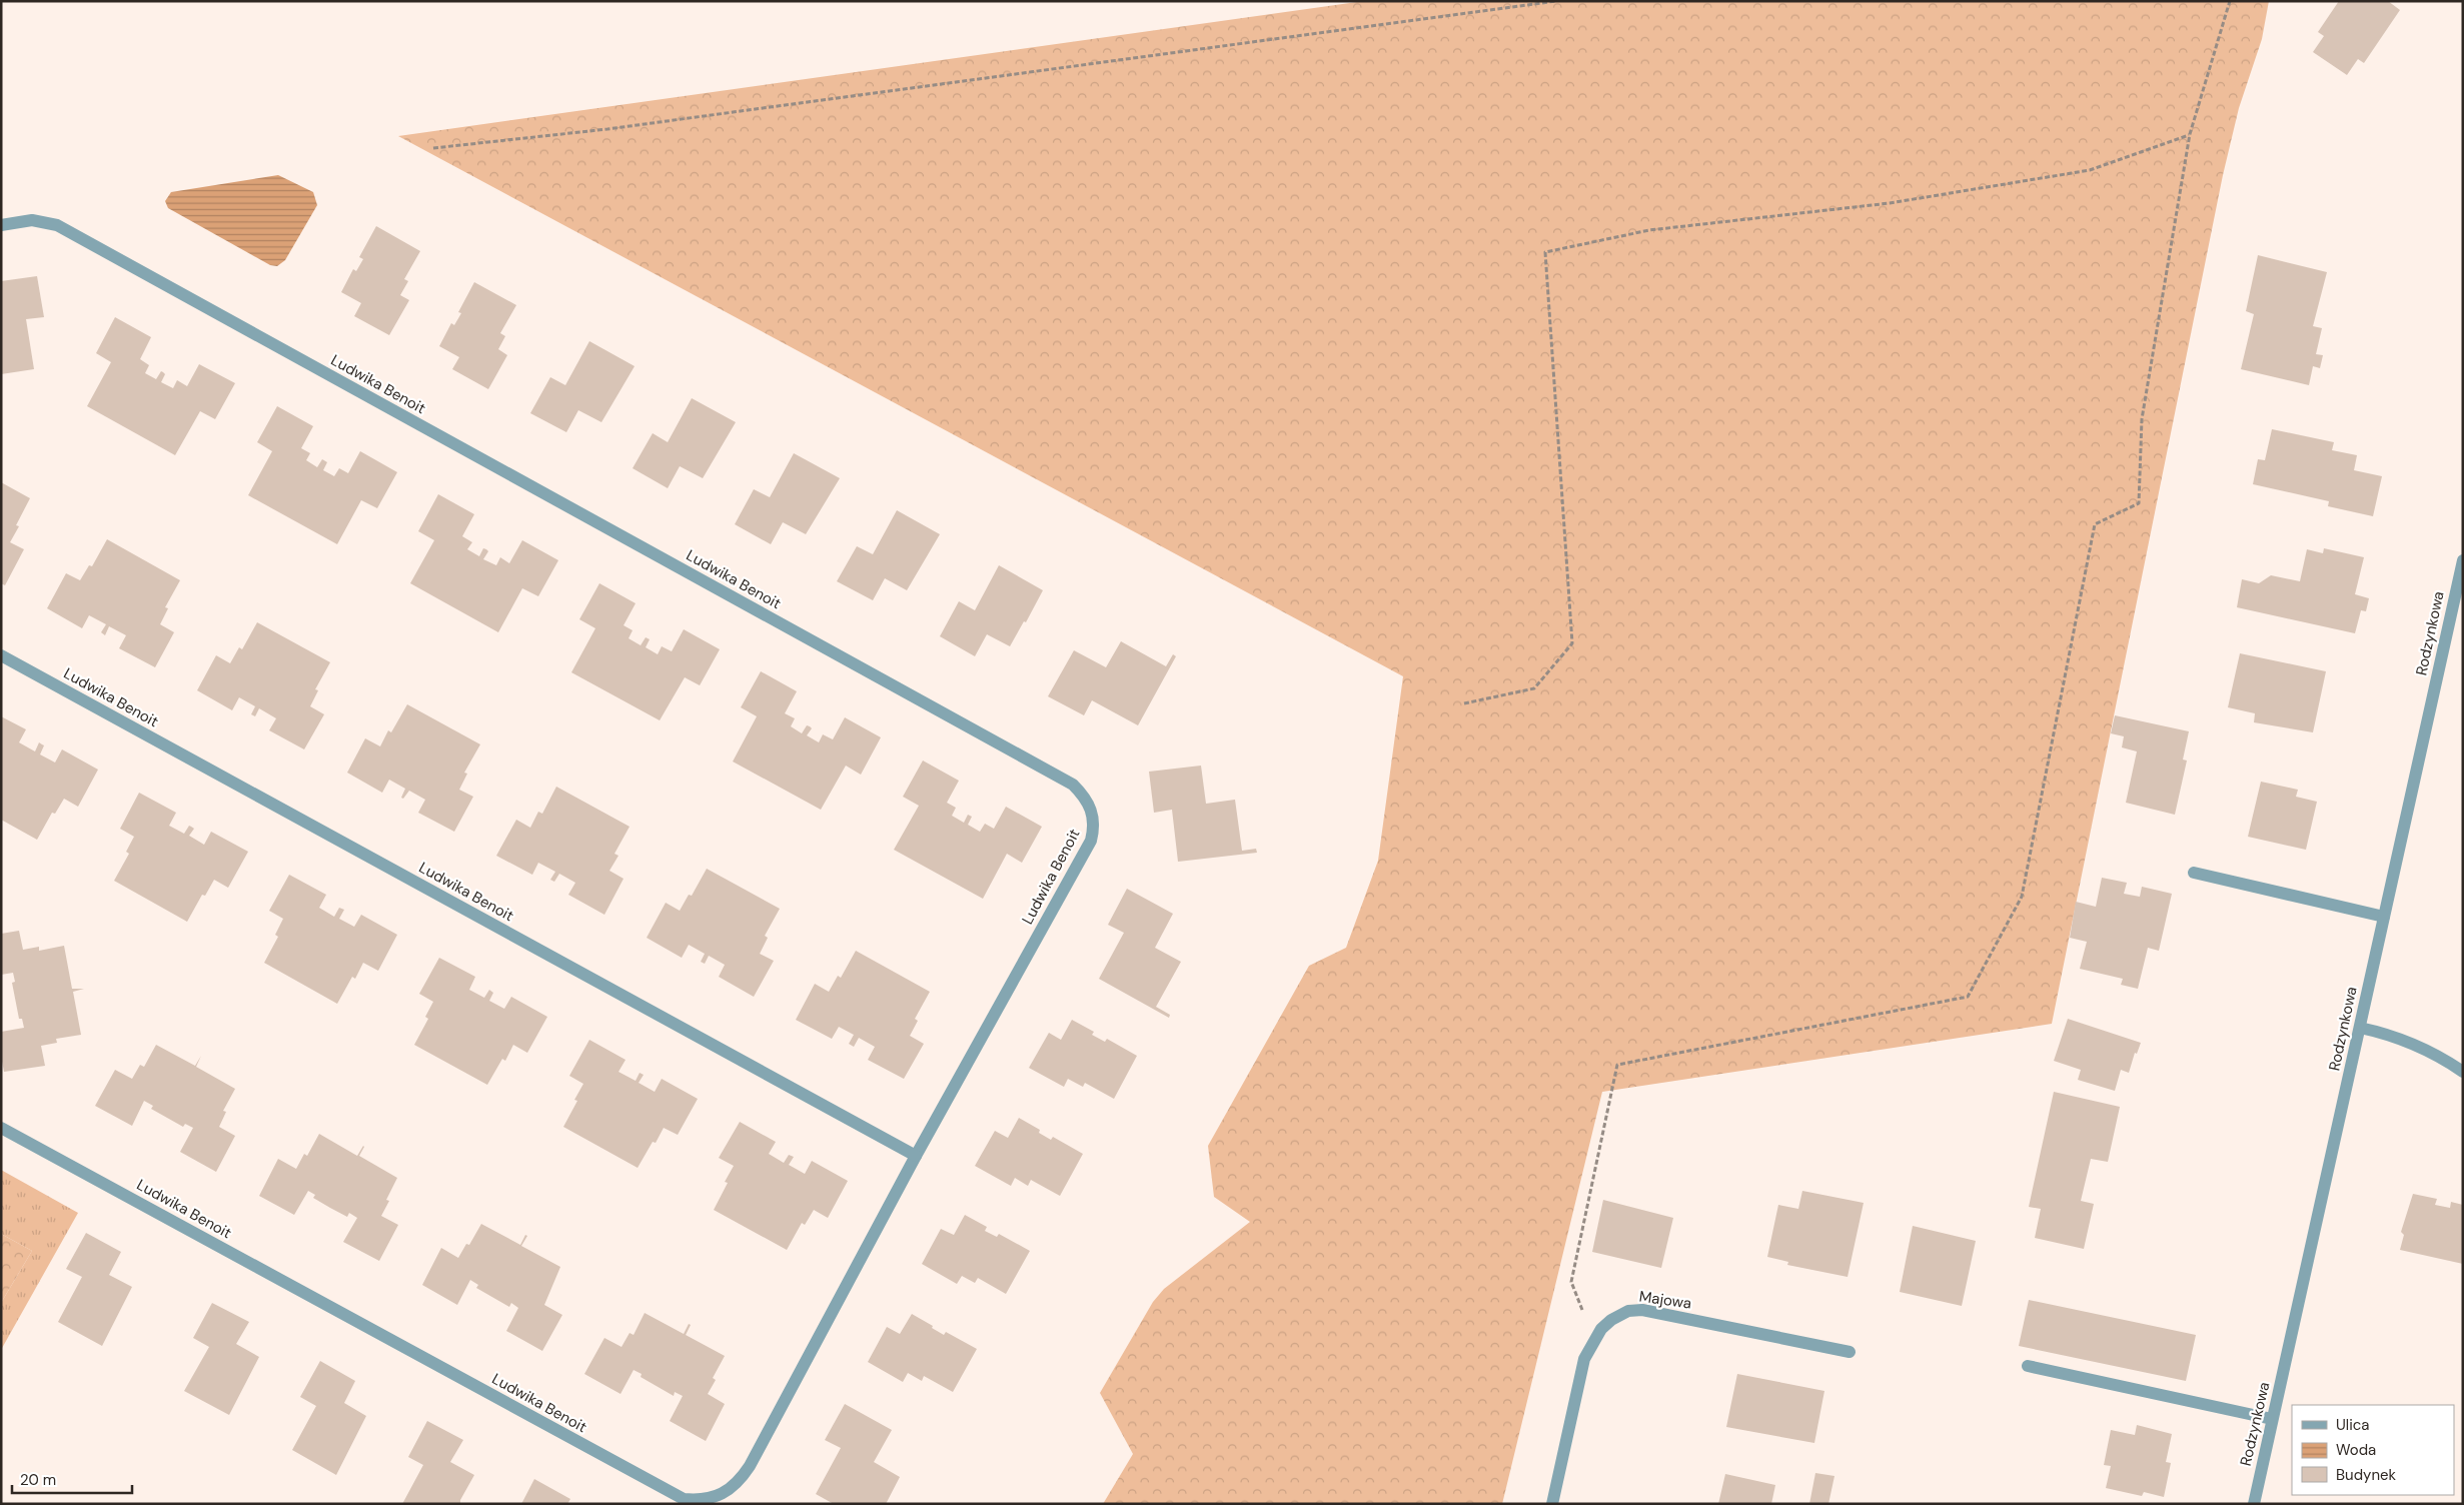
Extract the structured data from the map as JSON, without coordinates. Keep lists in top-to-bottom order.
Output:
{
  "streets": {
    "street": ["Ludwika Benoit", "Rodzynkowa", "Majowa"]
  },
  "legend": ["Ulica", "Woda", "Budynek"],
  "scale_bar": "20 m"
}
